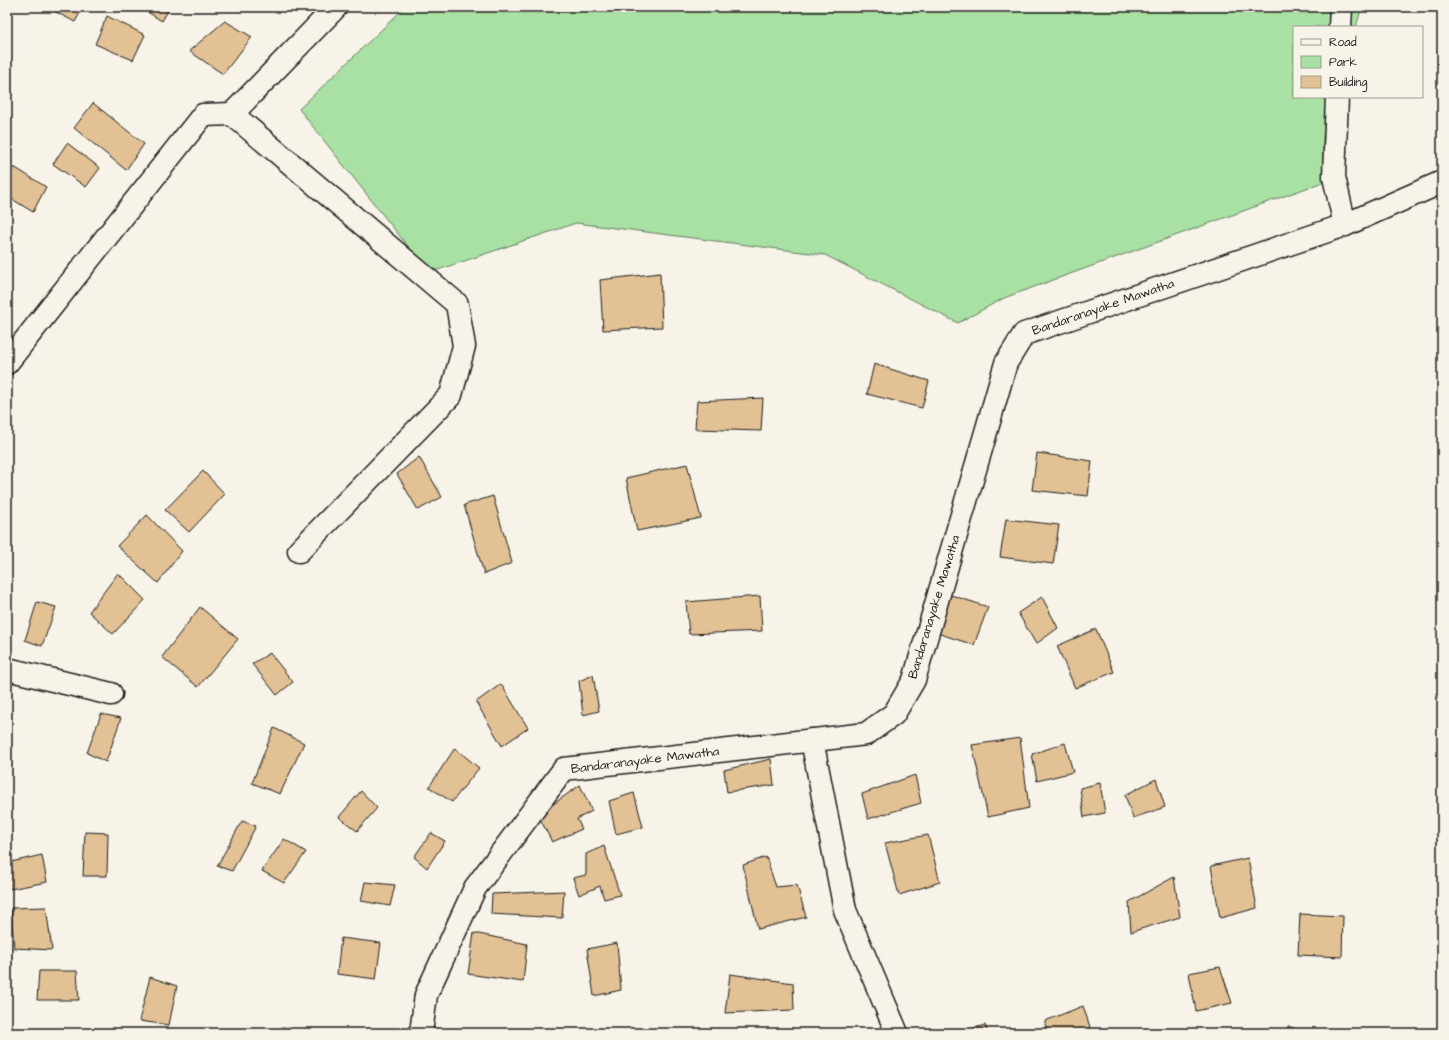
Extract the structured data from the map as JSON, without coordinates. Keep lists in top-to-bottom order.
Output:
{
  "streets": {
    "street": ["Bandaranayake Mawatha"]
  },
  "legend": ["Road", "Park", "Building"]
}
